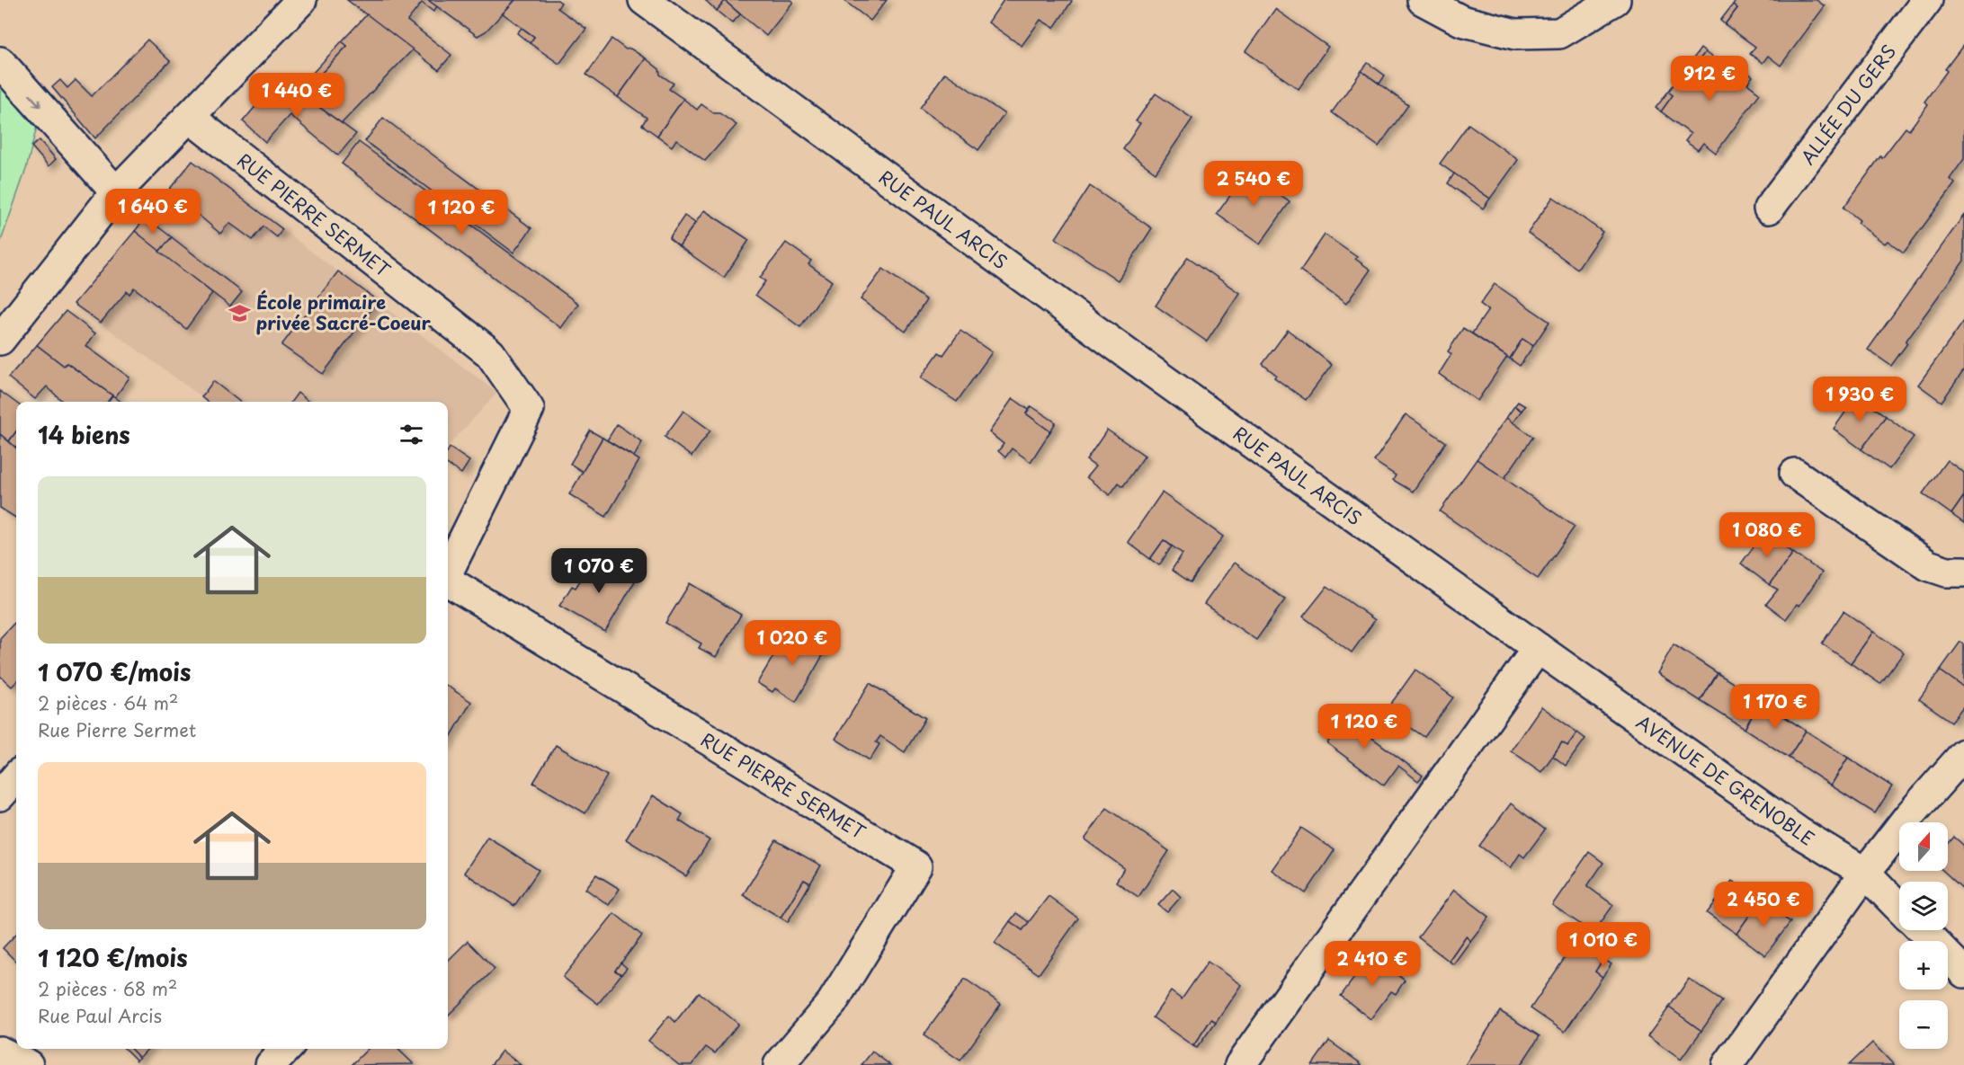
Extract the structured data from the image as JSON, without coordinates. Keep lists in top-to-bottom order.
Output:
{
  "streets": {
    "street": [
      "ALLÉE DU GERS",
      "RUE PIERRE SERMET",
      "RUE PAUL ARCIS",
      "AVENUE DE GRENOBLE"
    ]
  },
  "crossings": [
    ["RUE PAUL ARCIS", "AVENUE DE GRENOBLE"]
  ],
  "places": {
    "school or university": ["École primaire privée Sacré-Coeur"]
  },
  "north": "top",
  "page": {
    "price": [
      "912 €",
      "1 440 €",
      "2 540 €",
      "1 640 €",
      "1 120 €",
      "1 930 €",
      "1 080 €",
      "1 070 €",
      "1 020 €",
      "1 170 €",
      "1 120 €",
      "2 450 €",
      "1 010 €",
      "2 410 €"
    ],
    "heading": "14 biens",
    "list": [
      {
        "name": "1 070 €/mois",
        "note": "2 pièces · 64 m² · Rue Pierre Sermet"
      },
      {
        "name": "1 120 €/mois",
        "note": "2 pièces · 68 m² · Rue Paul Arcis"
      }
    ],
    "map_buttons": ["+", "−"]
  }
}
